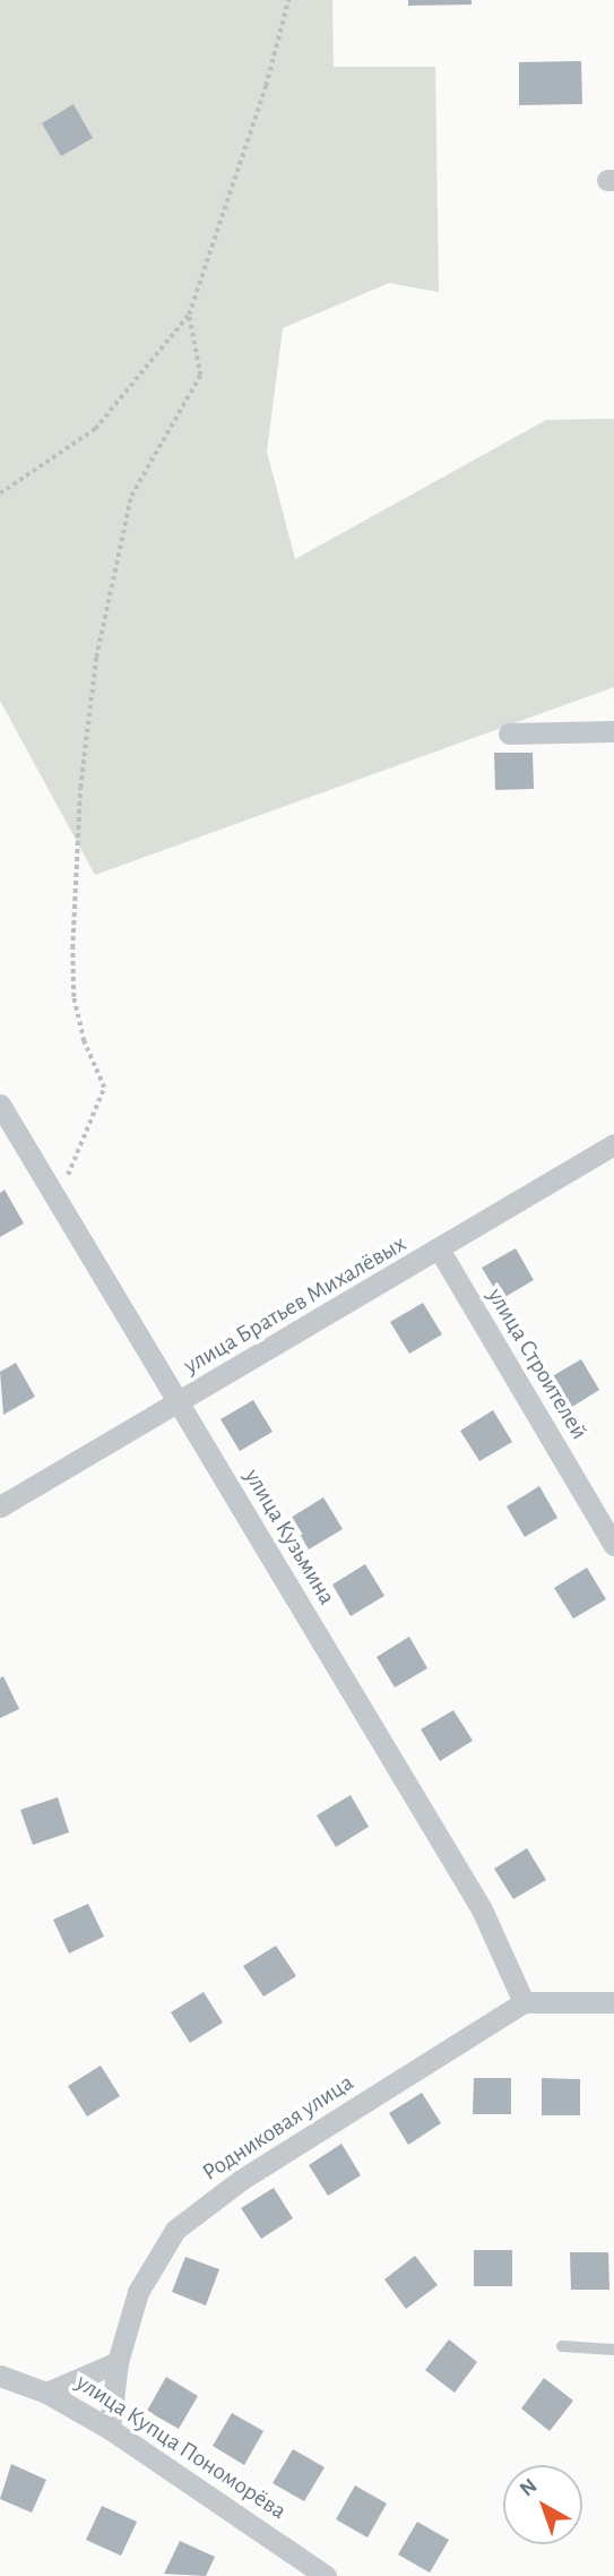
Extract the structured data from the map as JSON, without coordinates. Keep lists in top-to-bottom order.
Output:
{
  "streets": {
    "street": [
      "улица Братьев Михалёвых",
      "улица Строителей",
      "улица Кузьмина",
      "Родниковая улица",
      "улица Купца Пономорёва"
    ]
  },
  "crossings": [
    ["улица Братьев Михалёвых", "улица Строителей"],
    ["улица Братьев Михалёвых", "улица Кузьмина"],
    ["улица Кузьмина", "Родниковая улица"],
    ["Родниковая улица", "улица Купца Пономорёва"]
  ],
  "north": "top left"
}
